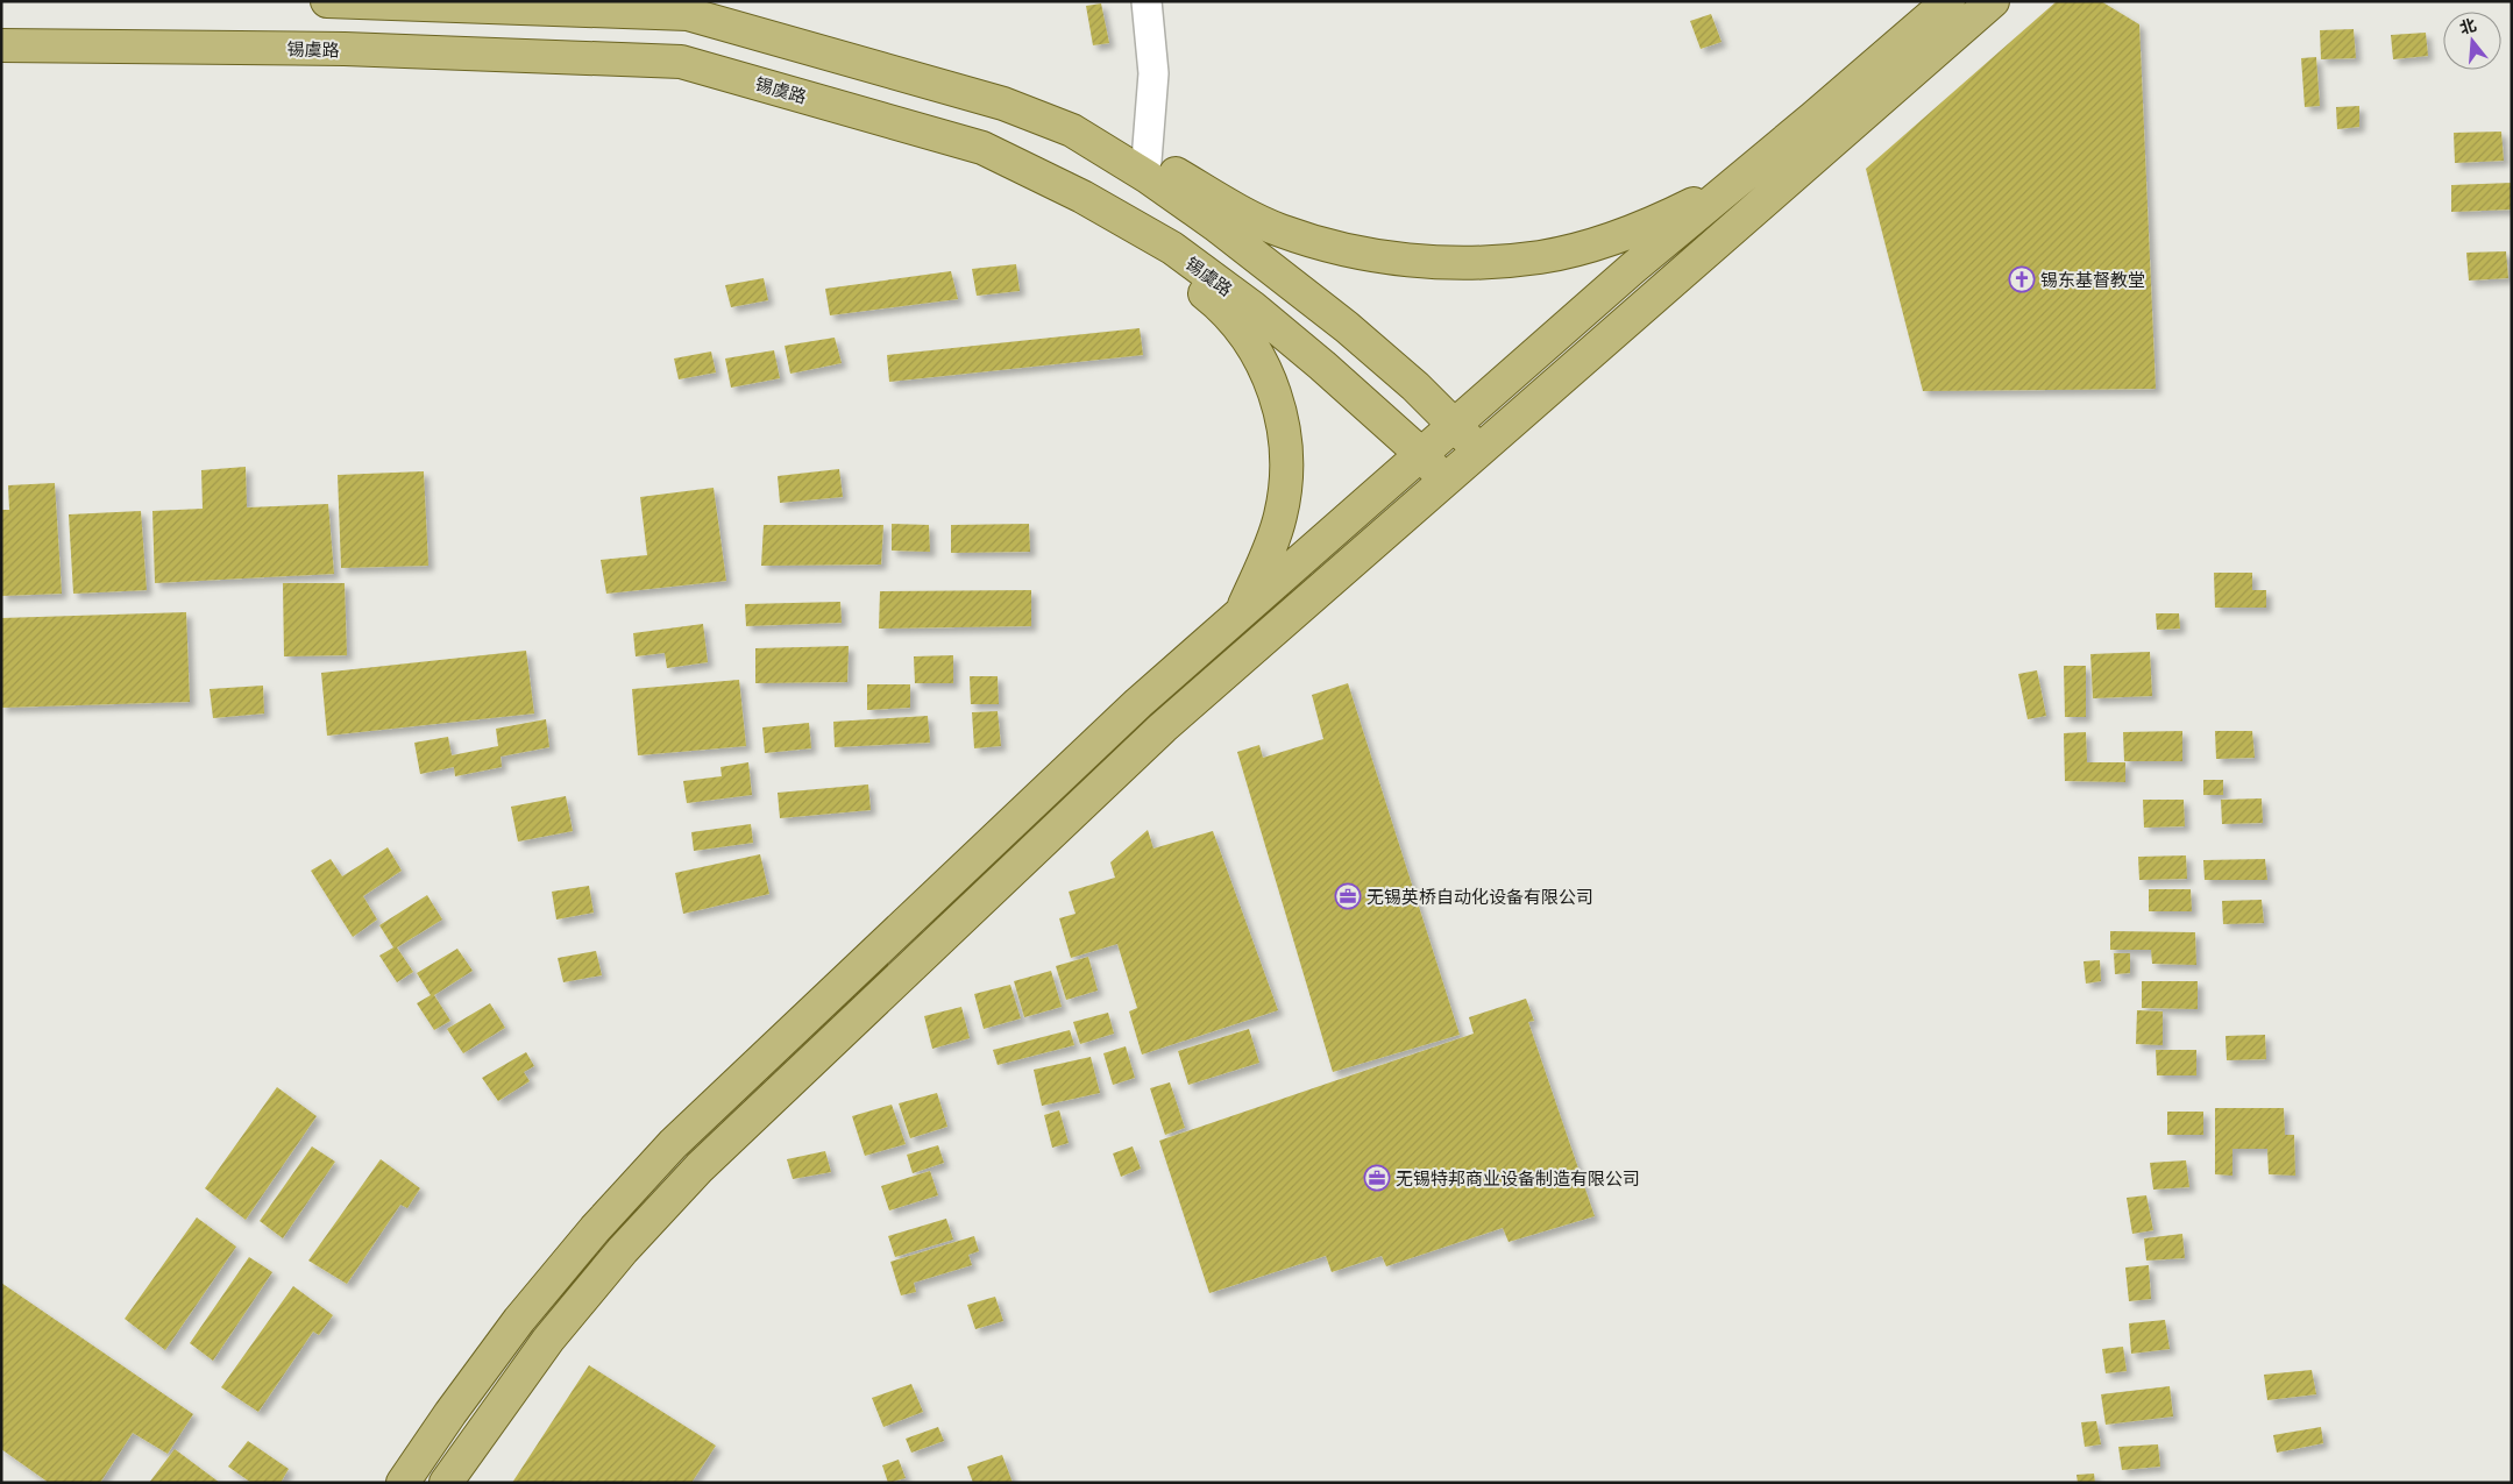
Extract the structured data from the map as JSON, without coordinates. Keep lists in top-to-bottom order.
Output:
{
  "streets": {
    "main road": ["锡虞路"]
  },
  "places": {
    "church": ["锡东基督教堂"],
    "office": ["无锡英桥自动化设备有限公司", "无锡特邦商业设备制造有限公司"]
  },
  "north": "top"
}
